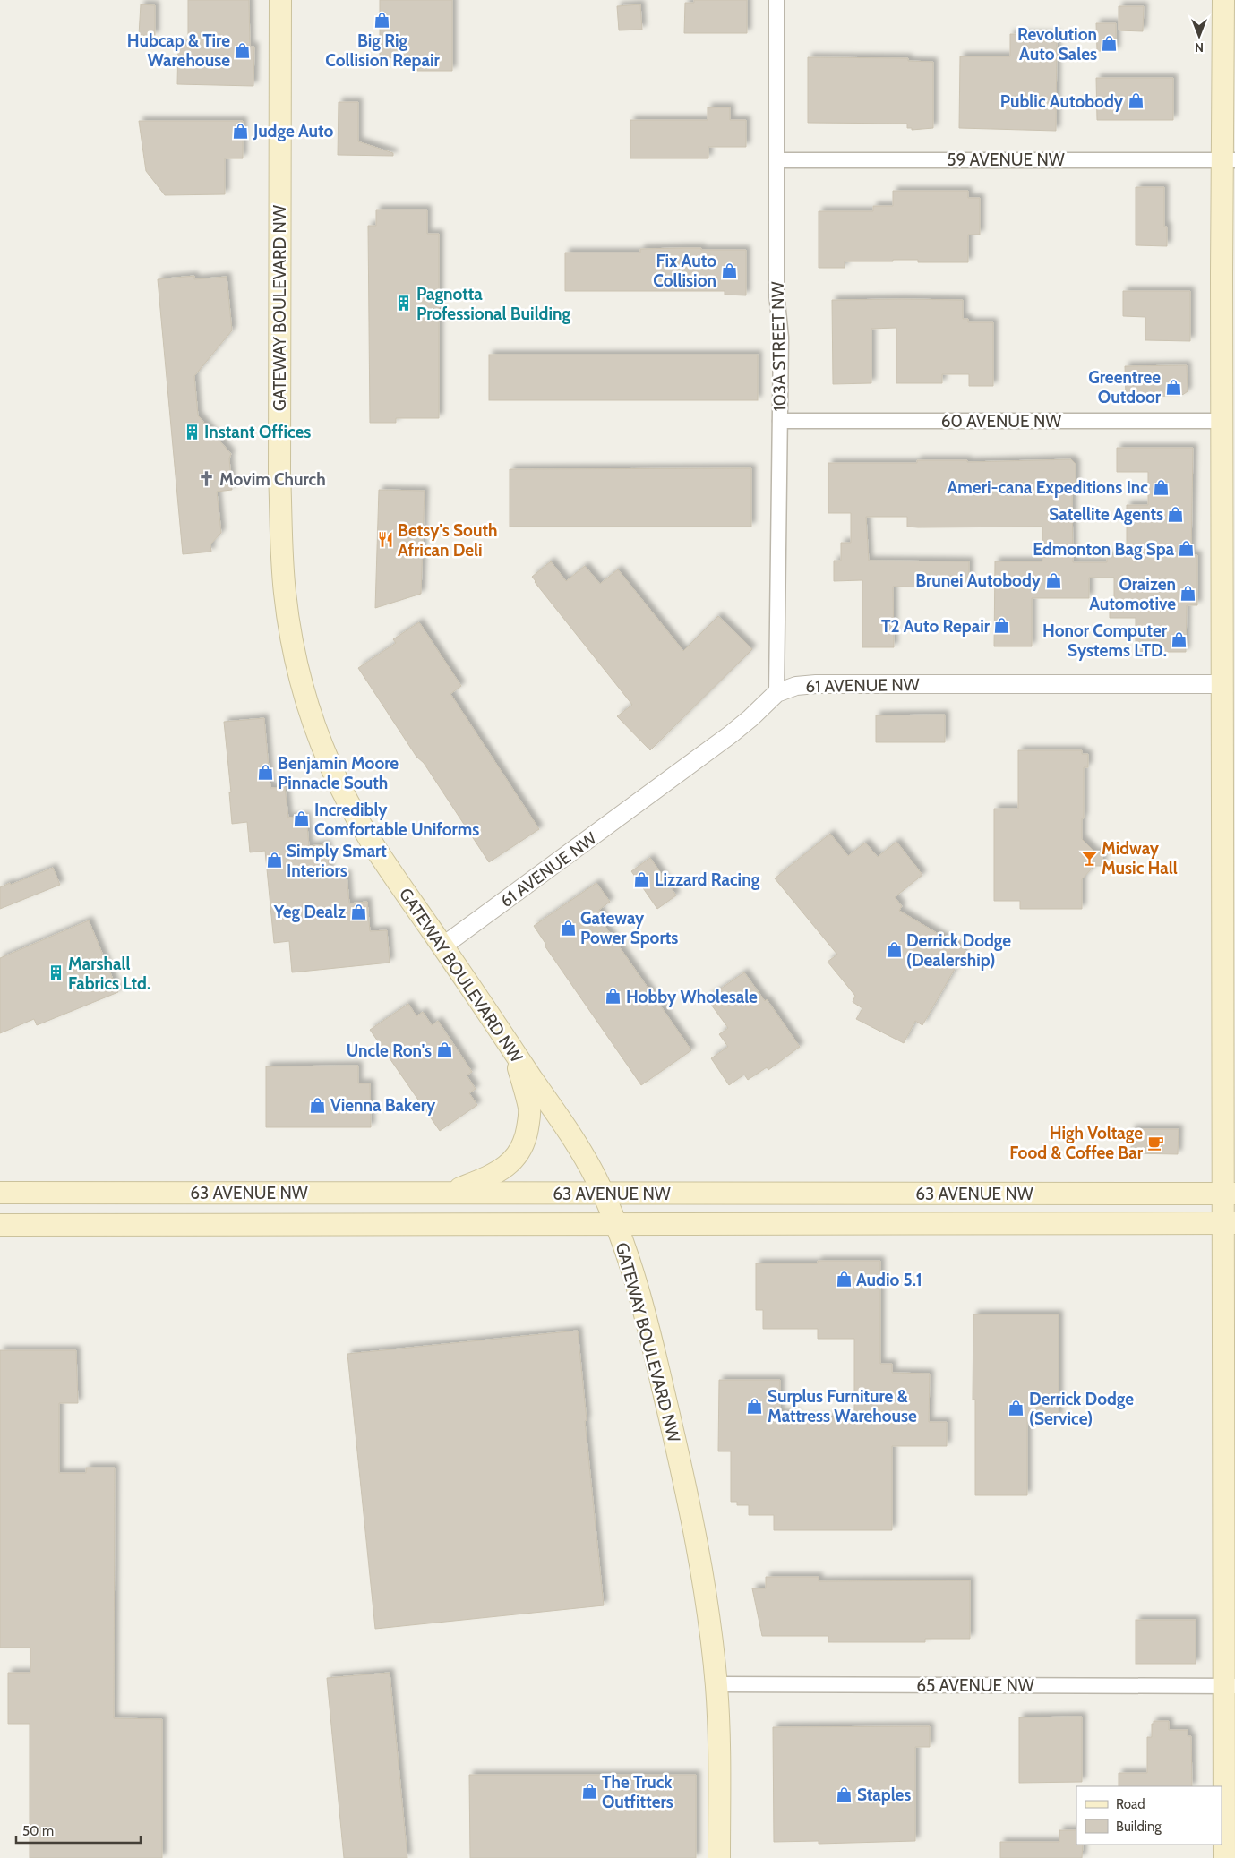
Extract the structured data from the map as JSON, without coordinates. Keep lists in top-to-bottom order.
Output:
{
  "streets": {
    "main road": ["GATEWAY BOULEVARD NW", "63 AVENUE NW"],
    "street": [
      "59 AVENUE NW",
      "103A STREET NW",
      "60 AVENUE NW",
      "61 AVENUE NW",
      "65 AVENUE NW"
    ]
  },
  "crossings": [
    ["59 AVENUE NW", "103A STREET NW"],
    ["GATEWAY BOULEVARD NW", "61 AVENUE NW"],
    ["GATEWAY BOULEVARD NW", "63 AVENUE NW"],
    ["GATEWAY BOULEVARD NW", "65 AVENUE NW"],
    ["103A STREET NW", "60 AVENUE NW"],
    ["103A STREET NW", "61 AVENUE NW"]
  ],
  "places": {
    "shop": [
      "Big Rig Collision Repair",
      "Revolution Auto Sales",
      "Hubcap & Tire Warehouse",
      "Public Autobody",
      "Judge Auto",
      "Fix Auto Collision",
      "Greentree Outdoor",
      "Ameri-cana Expeditions Inc",
      "Satellite Agents",
      "Edmonton Bag Spa",
      "Brunei Autobody",
      "Oraizen Automotive",
      "T2 Auto Repair",
      "Honor Computer Systems LTD.",
      "Benjamin Moore Pinnacle South",
      "Incredibly Comfortable Uniforms",
      "Simply Smart Interiors",
      "Lizzard Racing",
      "Yeg Dealz",
      "Gateway Power Sports",
      "Derrick Dodge (Dealership)",
      "Hobby Wholesale",
      "Uncle Ron's",
      "Vienna Bakery",
      "Audio 5.1",
      "Surplus Furniture & Mattress Warehouse",
      "Derrick Dodge (Service)",
      "The Truck Outfitters",
      "Staples"
    ],
    "building": ["Pagnotta Professional Building", "Instant Offices", "Marshall Fabrics Ltd."],
    "church": ["Movim Church"],
    "restaurant": ["Betsy's South African Deli"],
    "bar": ["Midway Music Hall"],
    "cafe": ["High Voltage Food & Coffee Bar"]
  },
  "legend": ["Road", "Building"],
  "scale_bar": "50 m",
  "north": "bottom"
}
